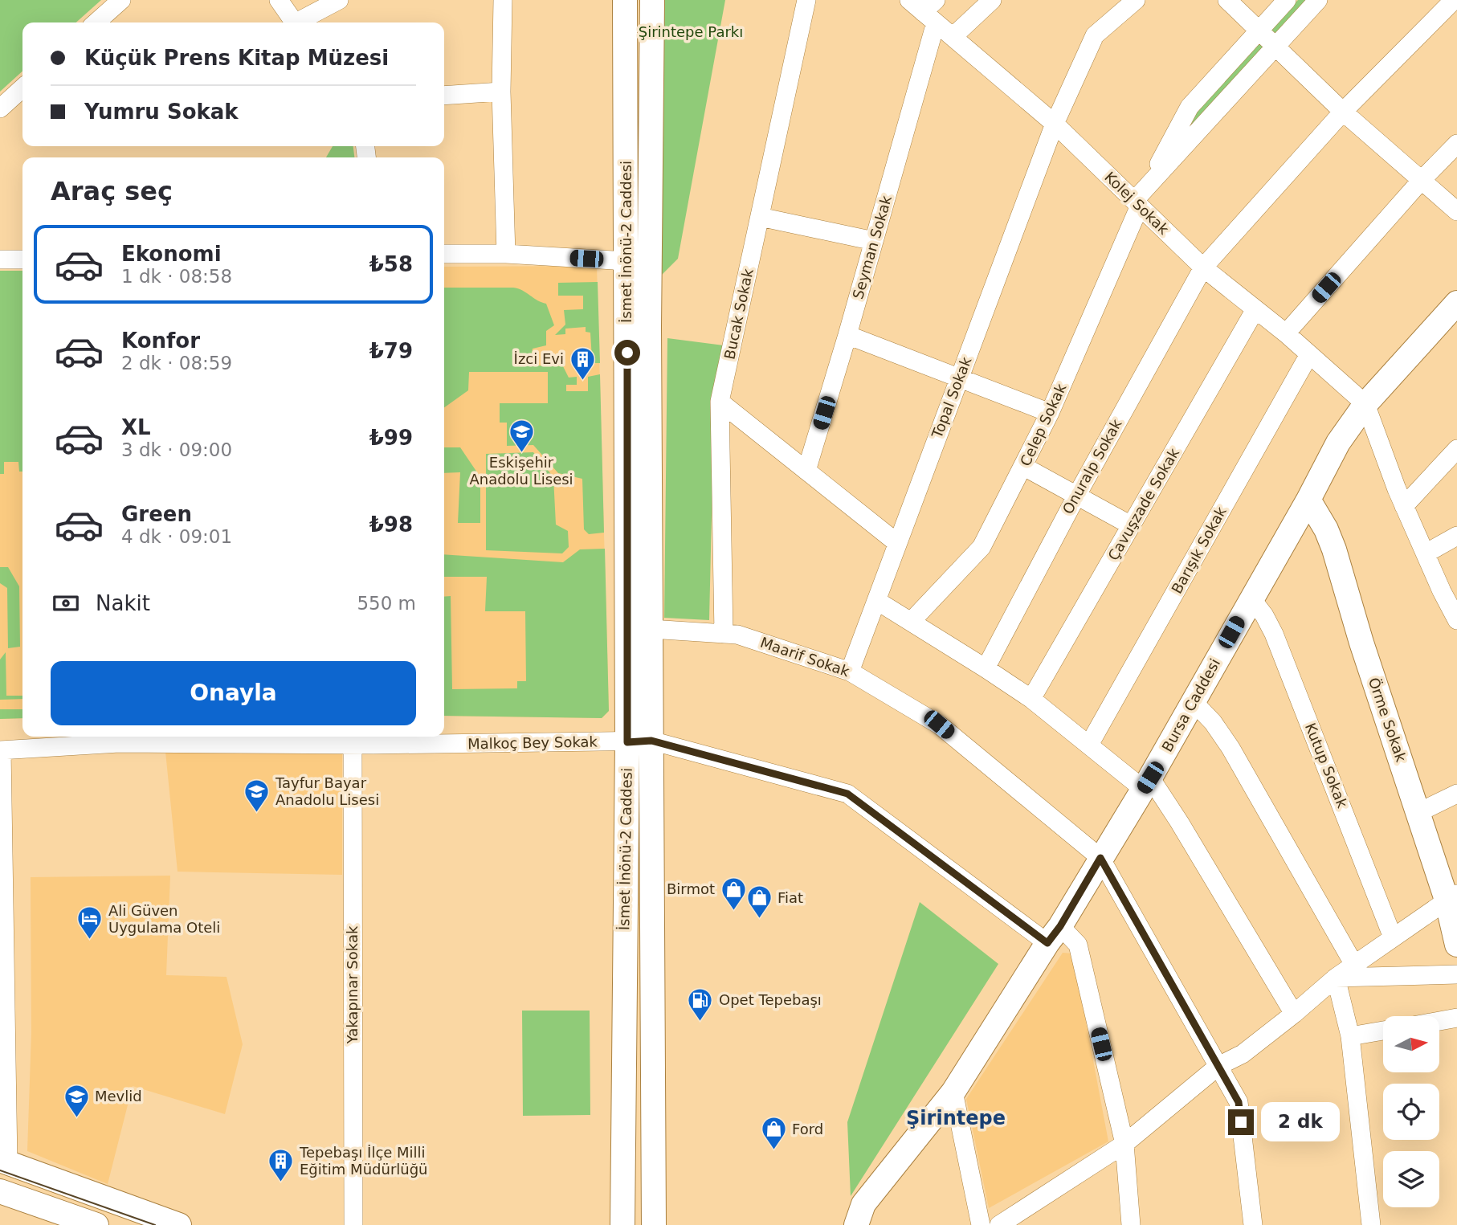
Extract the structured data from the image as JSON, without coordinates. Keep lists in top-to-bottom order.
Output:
{
  "streets": {
    "main road": ["İsmet İnönü-2 Caddesi", "Bursa Caddesi", "Örme Sokak"],
    "street": [
      "Kolej Sokak",
      "Seyman Sokak",
      "Bucak Sokak",
      "Topal Sokak",
      "Celep Sokak",
      "Onuralp Sokak",
      "Çavuşzade Sokak",
      "Barışık Sokak",
      "Maarif Sokak",
      "Malkoç Bey Sokak",
      "Kutup Sokak",
      "Yakapınar Sokak"
    ]
  },
  "crossings": [
    ["Kolej Sokak", "Seyman Sokak"],
    ["Kolej Sokak", "Topal Sokak"],
    ["Kolej Sokak", "Celep Sokak"],
    ["Kolej Sokak", "Onuralp Sokak"],
    ["Kolej Sokak", "Çavuşzade Sokak"],
    ["Kolej Sokak", "Barışık Sokak"],
    ["Kolej Sokak", "Bursa Caddesi"],
    ["İsmet İnönü-2 Caddesi", "Maarif Sokak"],
    ["İsmet İnönü-2 Caddesi", "Malkoç Bey Sokak"],
    ["Bucak Sokak", "Maarif Sokak"],
    ["Topal Sokak", "Maarif Sokak"],
    ["Maarif Sokak", "Bursa Caddesi"],
    ["Bursa Caddesi", "Örme Sokak"],
    ["Bursa Caddesi", "Malkoç Bey Sokak"],
    ["Bursa Caddesi", "Kutup Sokak"],
    ["Malkoç Bey Sokak", "Yakapınar Sokak"]
  ],
  "districts": ["Şirintepe"],
  "parks": ["Şirintepe Parkı"],
  "places": {
    "building": ["İzci Evi", "Tepebaşı İlçe Milli Eğitim Müdürlüğü"],
    "school or university": ["Eskişehir Anadolu Lisesi", "Tayfur Bayar Anadolu Lisesi", "Mevlid"],
    "shop": ["Birmot", "Fiat", "Ford"],
    "hotel": ["Ali Güven Uygulama Oteli"],
    "fuel station": ["Opet Tepebaşı"]
  },
  "north": "right",
  "page": {
    "banner": ["Küçük Prens Kitap Müzesi", "Yumru Sokak"],
    "heading": "Araç seç",
    "list": [
      {
        "name": "Ekonomi",
        "note": "1 dk · 08:58",
        "value": "₺58"
      },
      {
        "name": "Konfor",
        "note": "2 dk · 08:59",
        "value": "₺79"
      },
      {
        "name": "XL",
        "note": "3 dk · 09:00",
        "value": "₺99"
      },
      {
        "name": "Green",
        "note": "4 dk · 09:01",
        "value": "₺98"
      }
    ],
    "pay": ["Nakit", "550 m"],
    "buttons": "Onayla",
    "bubble": "2 dk"
  }
}
